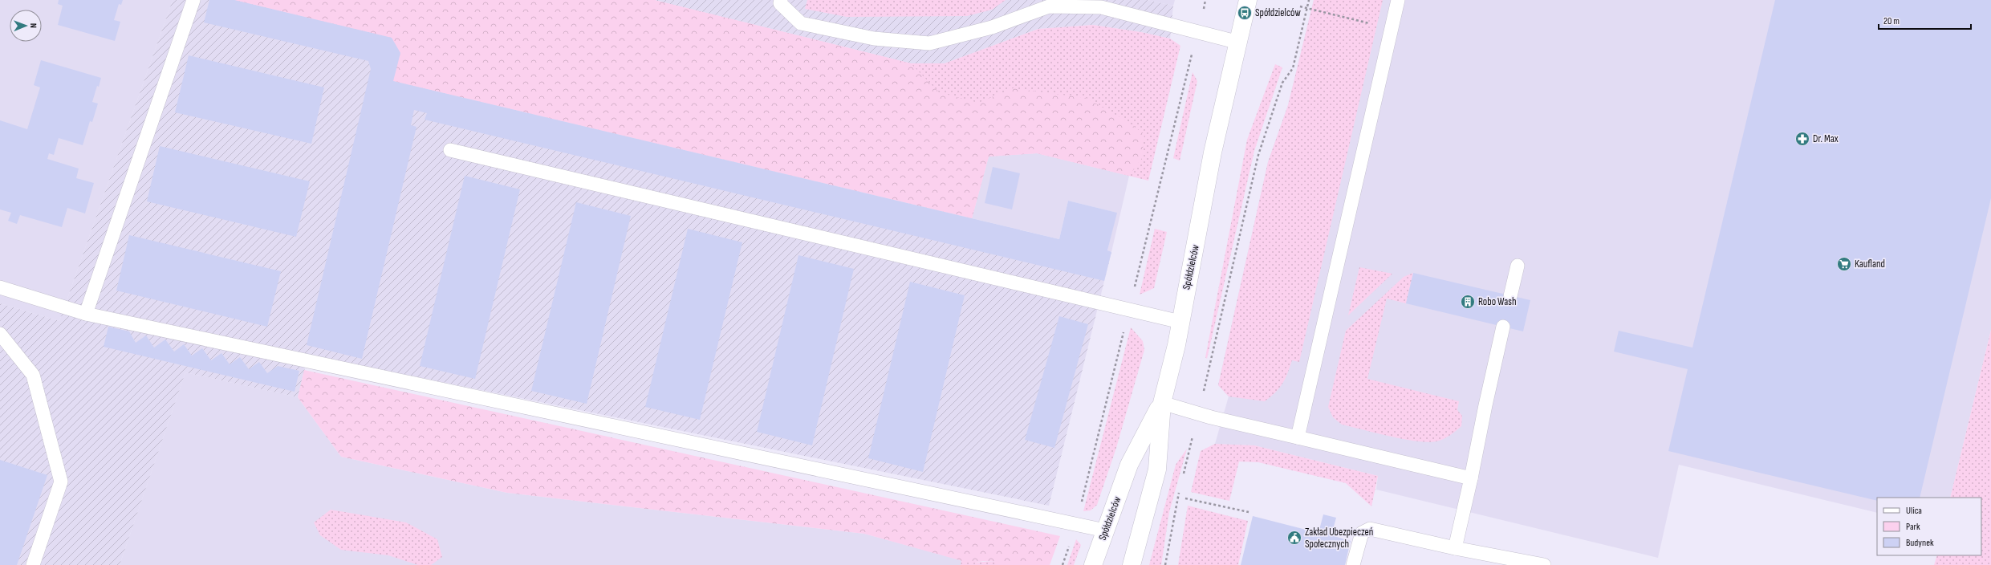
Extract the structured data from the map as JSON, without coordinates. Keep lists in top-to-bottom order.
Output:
{
  "streets": {
    "street": ["Spółdzielców"]
  },
  "places": {
    "bus stop": ["Spółdzielców"],
    "pharmacy": ["Dr. Max"],
    "supermarket": ["Kaufland"],
    "building": ["Robo Wash"],
    "public building": ["Zakład Ubezpieczeń Społecznych"]
  },
  "legend": ["Ulica", "Park", "Budynek"],
  "scale_bar": "20 m",
  "north": "right"
}
